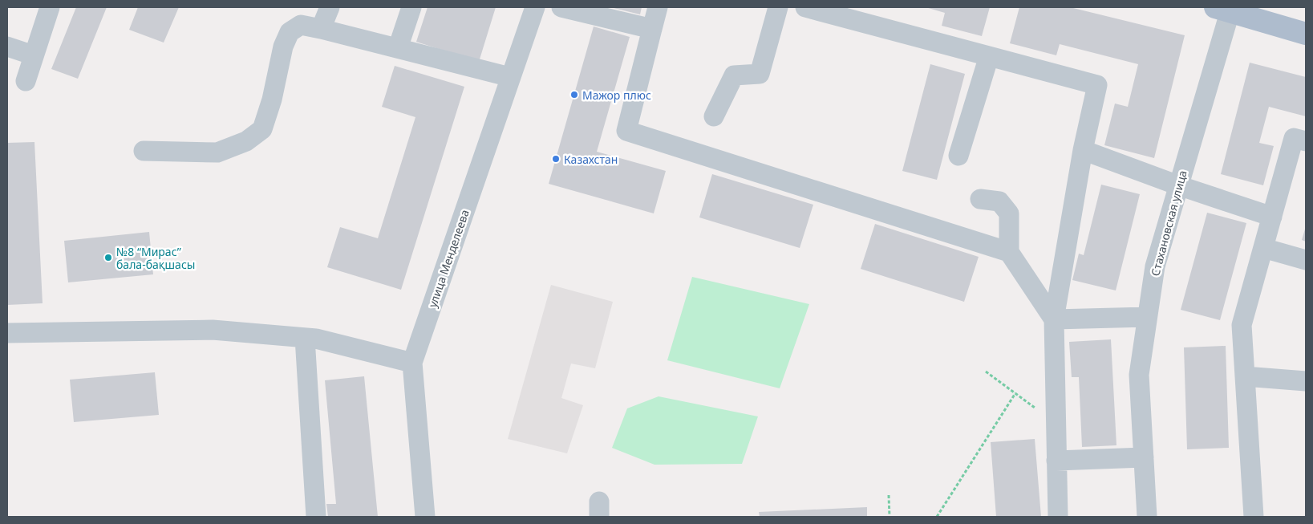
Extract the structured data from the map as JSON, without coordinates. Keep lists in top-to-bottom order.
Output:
{
  "streets": {
    "street": ["Стахановская улица", "улица Менделеева"]
  },
  "places": ["Мажор плюс", "Казахстан", "№8 “Мирас” бала-бақшасы"]
}
